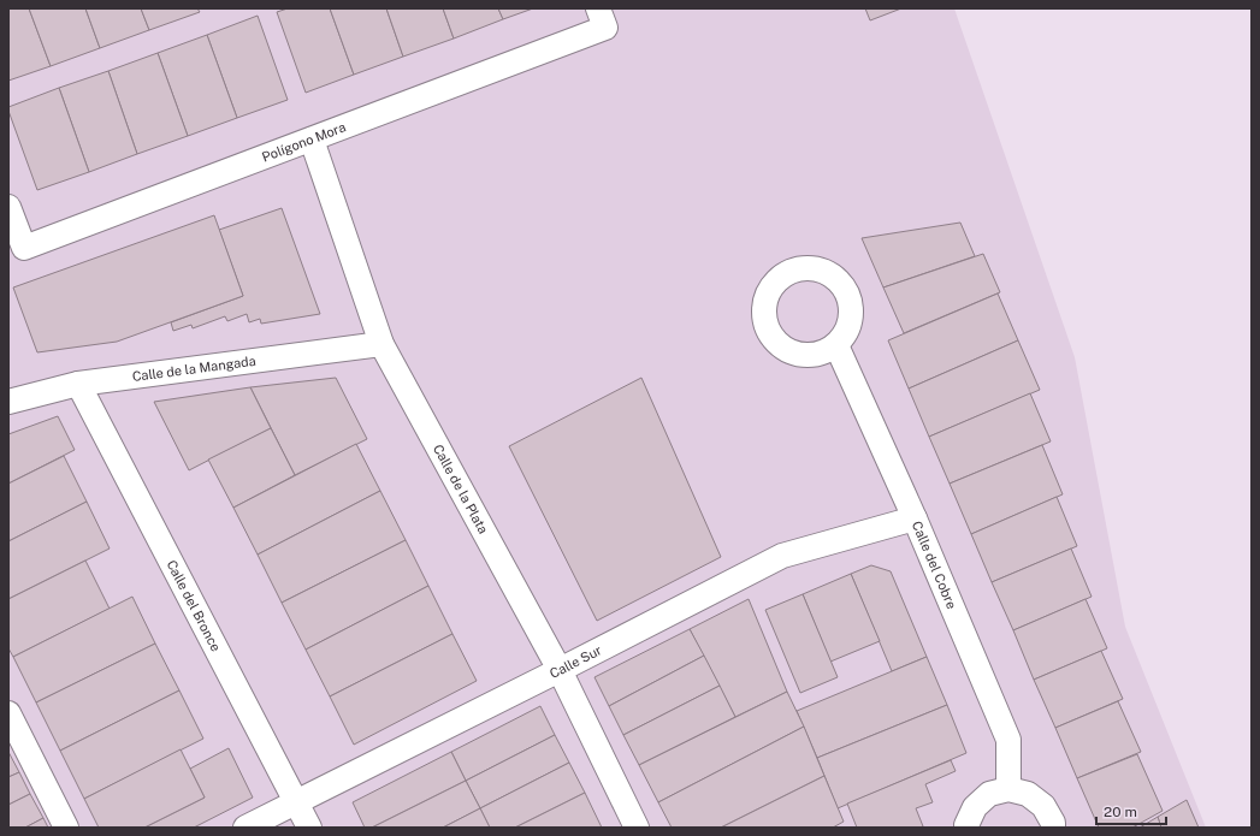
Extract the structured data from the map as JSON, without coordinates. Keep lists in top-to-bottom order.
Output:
{
  "streets": {
    "street": [
      "Polígono Mora",
      "Calle de la Mangada",
      "Calle de la Plata",
      "Calle del Cobre",
      "Calle del Bronce",
      "Calle Sur"
    ]
  },
  "crossings": [
    ["Polígono Mora", "Calle de la Plata"],
    ["Calle de la Mangada", "Calle de la Plata"],
    ["Calle de la Mangada", "Calle del Bronce"],
    ["Calle de la Plata", "Calle Sur"],
    ["Calle del Cobre", "Calle Sur"],
    ["Calle del Bronce", "Calle Sur"]
  ],
  "scale_bar": "20 m"
}
